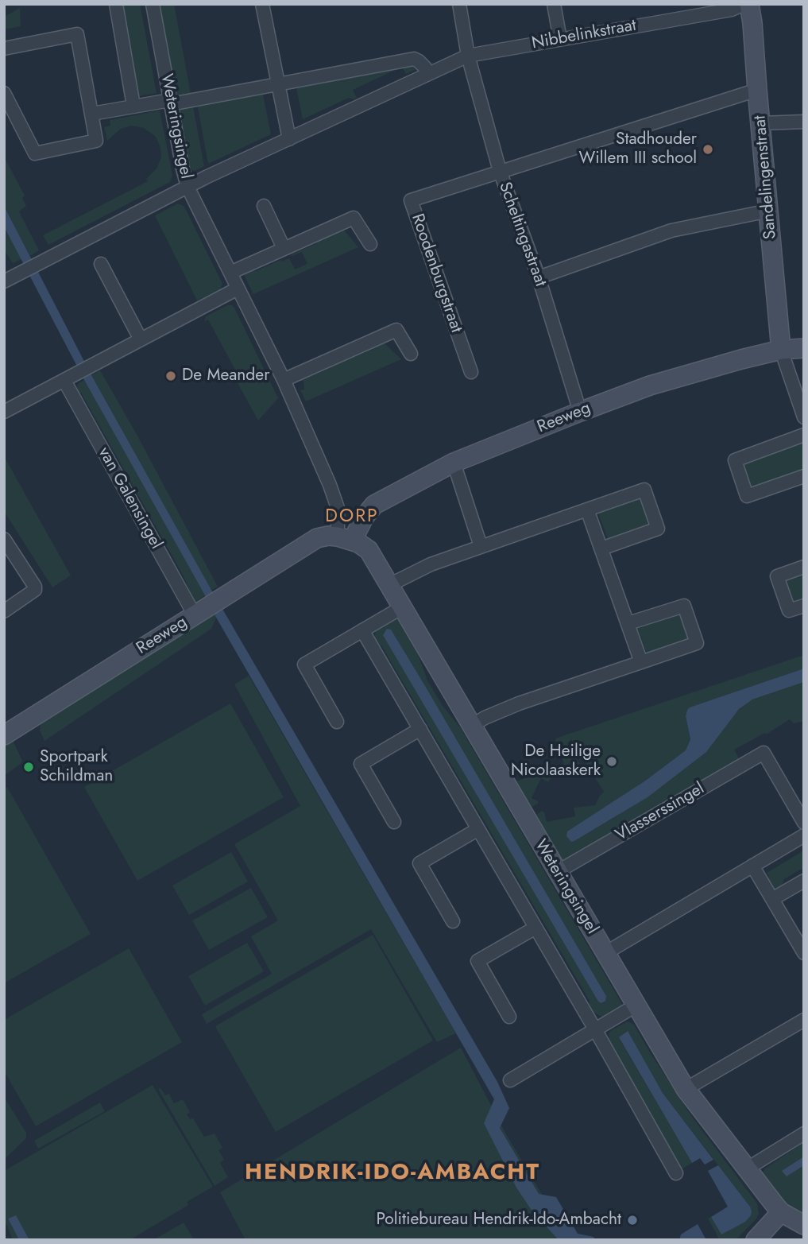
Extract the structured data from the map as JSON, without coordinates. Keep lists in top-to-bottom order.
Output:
{
  "streets": {
    "main road": ["Weteringsingel", "Sandelingenstraat", "Reeweg"],
    "street": [
      "Nibbelinkstraat",
      "Scheltingastraat",
      "Roodenburgstraat",
      "van Galensingel",
      "Vlasserssingel"
    ]
  },
  "crossings": [
    ["Nibbelinkstraat", "Weteringsingel"],
    ["Nibbelinkstraat", "Scheltingastraat"],
    ["Weteringsingel", "Reeweg"],
    ["Weteringsingel", "Vlasserssingel"],
    ["Sandelingenstraat", "Reeweg"],
    ["Scheltingastraat", "Roodenburgstraat"],
    ["Scheltingastraat", "Reeweg"],
    ["Reeweg", "van Galensingel"]
  ],
  "districts": ["DORP", "HENDRIK-IDO-AMBACHT"],
  "places": [
    "Stadhouder Willem III school",
    "De Meander",
    "De Heilige Nicolaaskerk",
    "Sportpark Schildman",
    "Politiebureau Hendrik-Ido-Ambacht"
  ]
}
